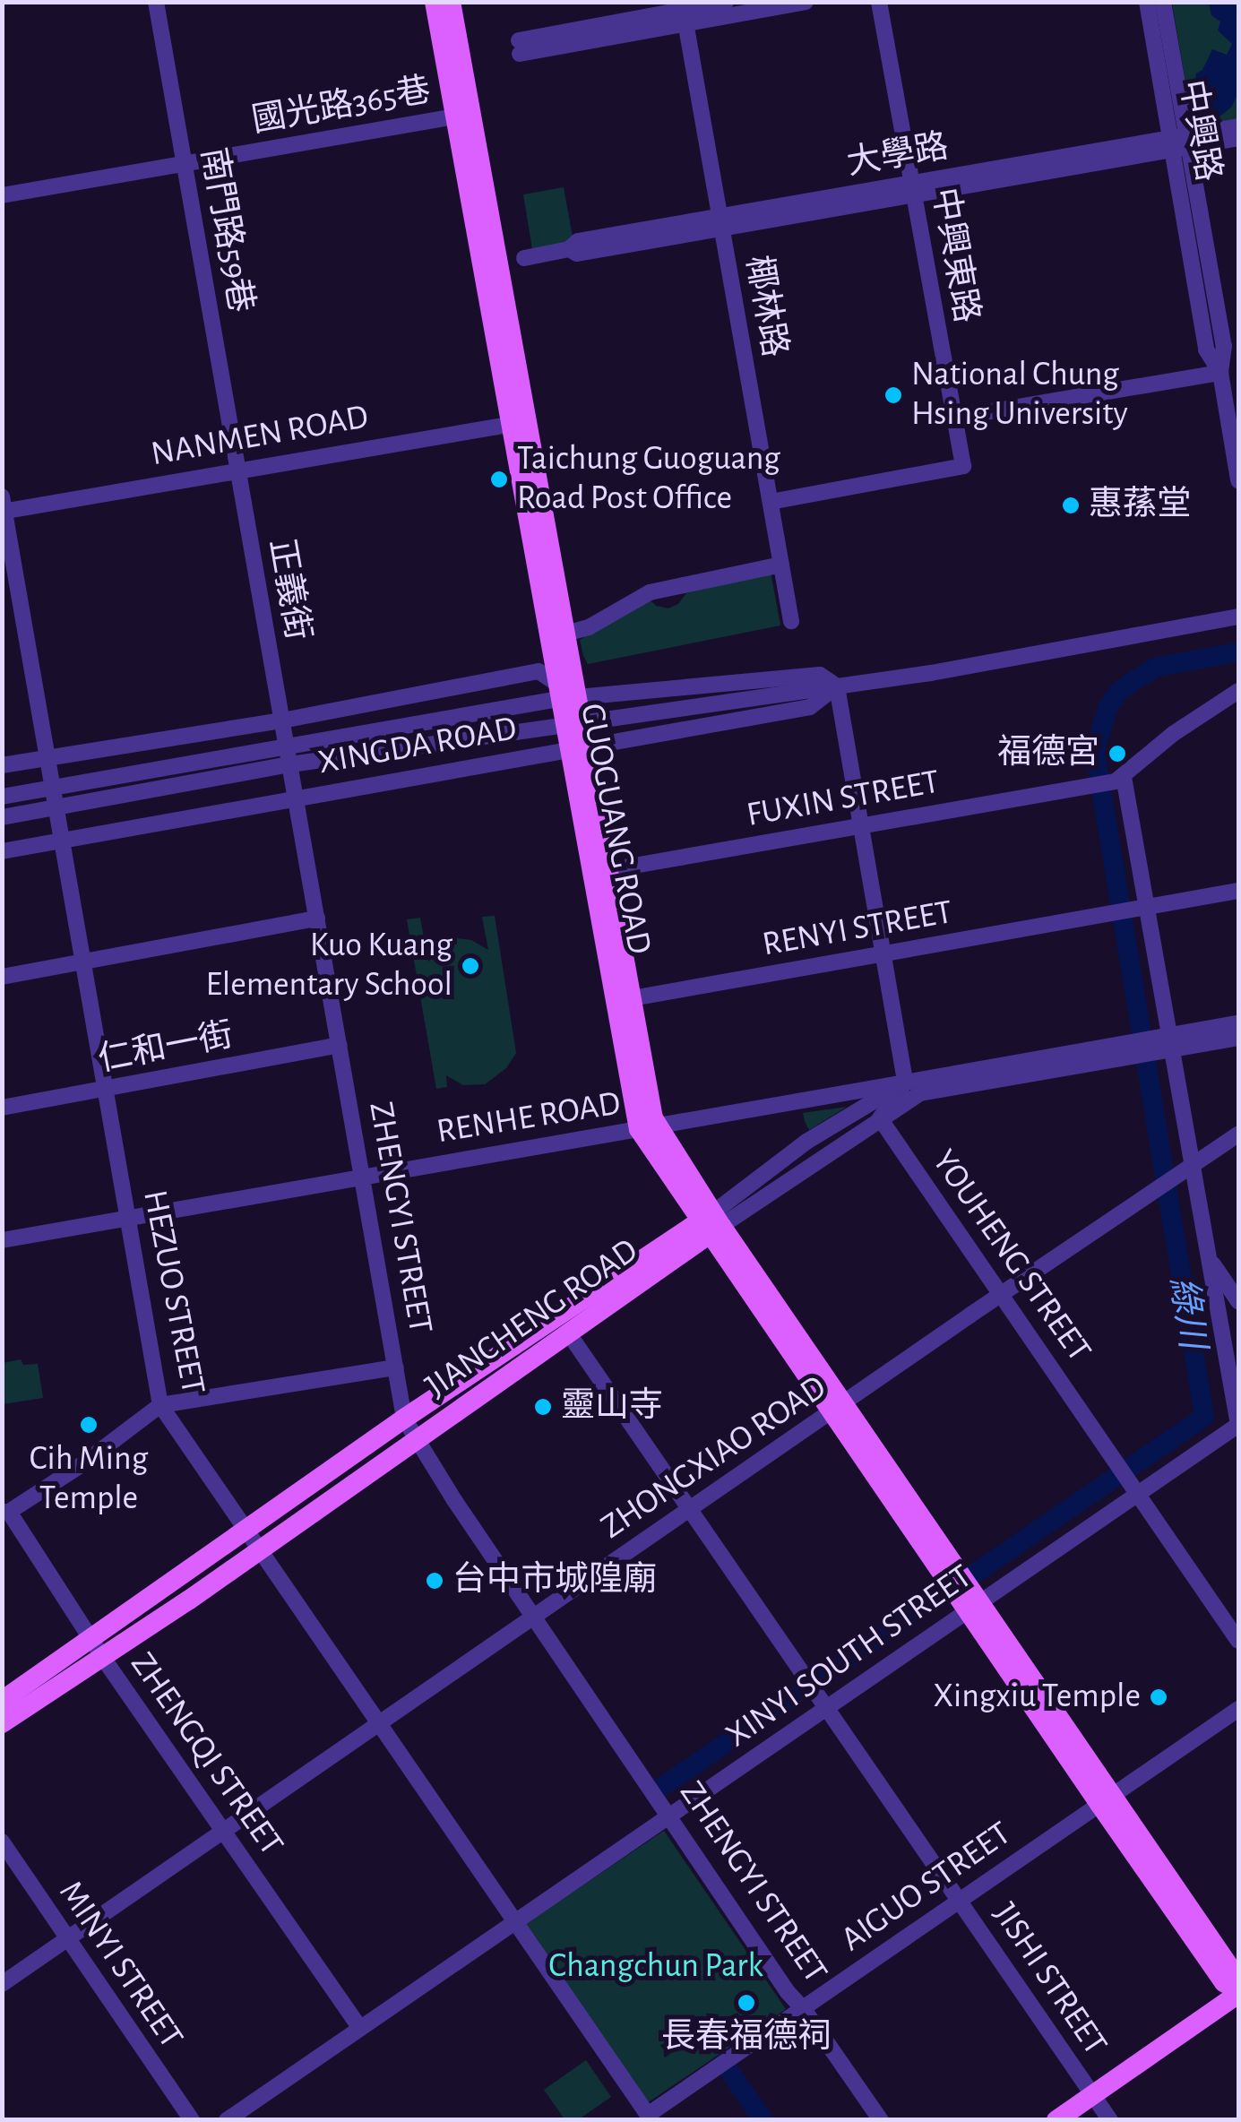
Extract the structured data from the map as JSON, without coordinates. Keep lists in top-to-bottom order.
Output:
{
  "streets": {
    "main road": ["GUOGUANG ROAD", "JIANCHENG ROAD"],
    "street": [
      "國光路365巷",
      "中興路",
      "大學路",
      "南門路59巷",
      "中興東路",
      "椰林路",
      "NANMEN ROAD",
      "正義街",
      "XINGDA ROAD",
      "FUXIN STREET",
      "RENYI STREET",
      "仁和一街",
      "RENHE ROAD",
      "ZHENGYI STREET",
      "YOUHENG STREET",
      "HEZUO STREET",
      "ZHONGXIAO ROAD",
      "XINYI SOUTH STREET",
      "ZHENGQI STREET",
      "AIGUO STREET",
      "MINYI STREET",
      "JISHI STREET"
    ]
  },
  "crossings": [
    ["國光路365巷", "南門路59巷"],
    ["國光路365巷", "GUOGUANG ROAD"],
    ["中興路", "大學路"],
    ["大學路", "中興東路"],
    ["大學路", "椰林路"],
    ["南門路59巷", "NANMEN ROAD"],
    ["南門路59巷", "正義街"],
    ["中興東路", "椰林路"],
    ["NANMEN ROAD", "正義街"],
    ["NANMEN ROAD", "GUOGUANG ROAD"],
    ["NANMEN ROAD", "HEZUO STREET"],
    ["正義街", "XINGDA ROAD"],
    ["正義街", "ZHENGYI STREET"],
    ["XINGDA ROAD", "GUOGUANG ROAD"],
    ["XINGDA ROAD", "ZHENGYI STREET"],
    ["XINGDA ROAD", "HEZUO STREET"],
    ["FUXIN STREET", "GUOGUANG ROAD"],
    ["GUOGUANG ROAD", "RENYI STREET"],
    ["GUOGUANG ROAD", "RENHE ROAD"],
    ["GUOGUANG ROAD", "JIANCHENG ROAD"],
    ["GUOGUANG ROAD", "ZHONGXIAO ROAD"],
    ["GUOGUANG ROAD", "XINYI SOUTH STREET"],
    ["仁和一街", "ZHENGYI STREET"],
    ["仁和一街", "HEZUO STREET"],
    ["RENHE ROAD", "ZHENGYI STREET"],
    ["RENHE ROAD", "HEZUO STREET"],
    ["RENHE ROAD", "JIANCHENG ROAD"],
    ["ZHENGYI STREET", "JIANCHENG ROAD"],
    ["ZHENGYI STREET", "ZHONGXIAO ROAD"],
    ["ZHENGYI STREET", "XINYI SOUTH STREET"],
    ["ZHENGYI STREET", "AIGUO STREET"],
    ["YOUHENG STREET", "JIANCHENG ROAD"],
    ["YOUHENG STREET", "ZHONGXIAO ROAD"],
    ["YOUHENG STREET", "XINYI SOUTH STREET"],
    ["HEZUO STREET", "JIANCHENG ROAD"],
    ["HEZUO STREET", "ZHONGXIAO ROAD"],
    ["HEZUO STREET", "XINYI SOUTH STREET"],
    ["HEZUO STREET", "AIGUO STREET"],
    ["JIANCHENG ROAD", "ZHENGQI STREET"],
    ["ZHONGXIAO ROAD", "ZHENGQI STREET"],
    ["ZHONGXIAO ROAD", "MINYI STREET"],
    ["ZHONGXIAO ROAD", "JISHI STREET"],
    ["XINYI SOUTH STREET", "ZHENGQI STREET"],
    ["XINYI SOUTH STREET", "JISHI STREET"],
    ["AIGUO STREET", "JISHI STREET"]
  ],
  "water": ["綠川"],
  "parks": ["Changchun Park"],
  "places": [
    "National Chung Hsing University",
    "Taichung Guoguang Road Post Office",
    "惠蓀堂",
    "福德宮",
    "Kuo Kuang Elementary School",
    "靈山寺",
    "Cih Ming Temple",
    "台中市城隍廟",
    "Xingxiu Temple",
    "長春福德祠"
  ]
}
